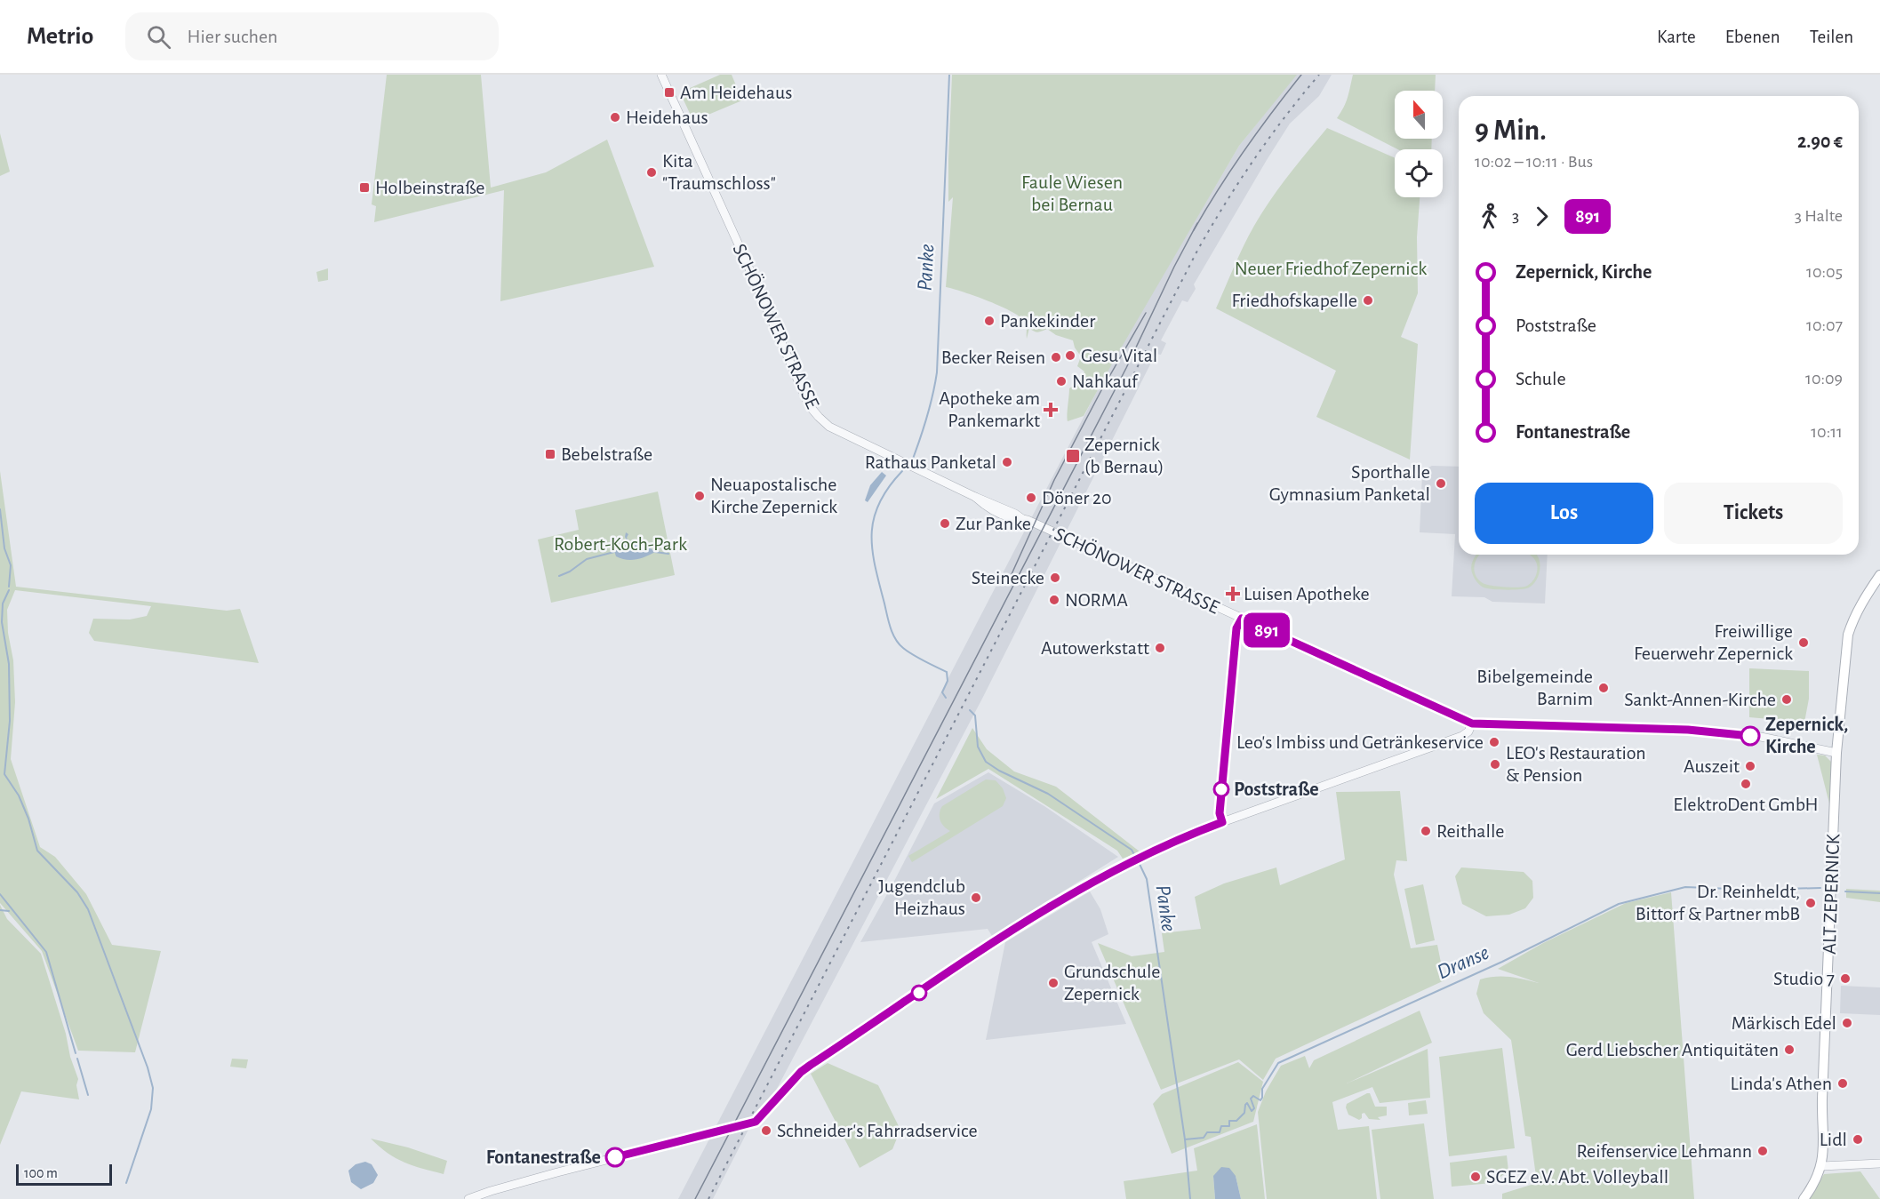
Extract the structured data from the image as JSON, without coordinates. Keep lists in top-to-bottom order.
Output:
{
  "streets": {
    "main road": ["ALT ZEPERNICK"],
    "street": ["SCHÖNOWER STRASSE"]
  },
  "crossings": [
    ["SCHÖNOWER STRASSE", "ALT ZEPERNICK"]
  ],
  "water": ["Panke", "Dranse"],
  "parks": ["Faule Wiesen bei Bernau", "Neuer Friedhof Zepernick", "Robert-Koch-Park"],
  "places": {
    "transit": [
      "Am Heidehaus",
      "Holbeinstraße",
      "Bebelstraße",
      "Zepernick (b Bernau)"
    ],
    "other": [
      "Heidehaus",
      "Kita \"Traumschloss\"",
      "Friedhofskapelle",
      "Pankekinder",
      "Gesu Vital",
      "Becker Reisen",
      "Nahkauf",
      "Rathaus Panketal",
      "Sporthalle Gymnasium Panketal",
      "Neuapostalische Kirche Zepernick",
      "Döner 20",
      "Zur Panke",
      "Steinecke",
      "NORMA",
      "Freiwillige Feuerwehr Zepernick",
      "Autowerkstatt",
      "Bibelgemeinde Barnim",
      "Sankt-Annen-Kirche",
      "Zepernick, Kirche",
      "Leo's Imbiss und Getränkeservice",
      "LEO's Restauration & Pension",
      "Auszeit",
      "ElektroDent GmbH",
      "Poststraße",
      "Reithalle",
      "Jugendclub Heizhaus",
      "Dr. Reinheldt, Bittorf & Partner mbB",
      "Studio 7",
      "Grundschule Zepernick",
      "Märkisch Edel",
      "Gerd Liebscher Antiquitäten",
      "Linda's Athen",
      "Schneider's Fahrradservice",
      "Lidl",
      "Reifenservice Lehmann",
      "Fontanestraße",
      "SGEZ e.V. Abt. Volleyball"
    ],
    "health": ["Apotheke am Pankemarkt", "Luisen Apotheke"]
  },
  "lines": ["bus line 891"],
  "scale_bar": "100 m",
  "north": "top",
  "page": {
    "header": "Metrio",
    "search": "Hier suchen",
    "nav": ["Karte", "Ebenen", "Teilen"],
    "on_map": "891",
    "heading": ["9 Min.", "10:02 – 10:11 · Bus", "2.90 €"],
    "legs": ["3", "891", "3 Halte"],
    "list": [
      {
        "name": "Zepernick, Kirche",
        "value": "10:05"
      },
      {
        "name": "Poststraße",
        "value": "10:07"
      },
      {
        "name": "Schule",
        "value": "10:09"
      },
      {
        "name": "Fontanestraße",
        "value": "10:11"
      }
    ],
    "buttons": ["Los", "Tickets"],
    "scale": "100 m"
  }
}
